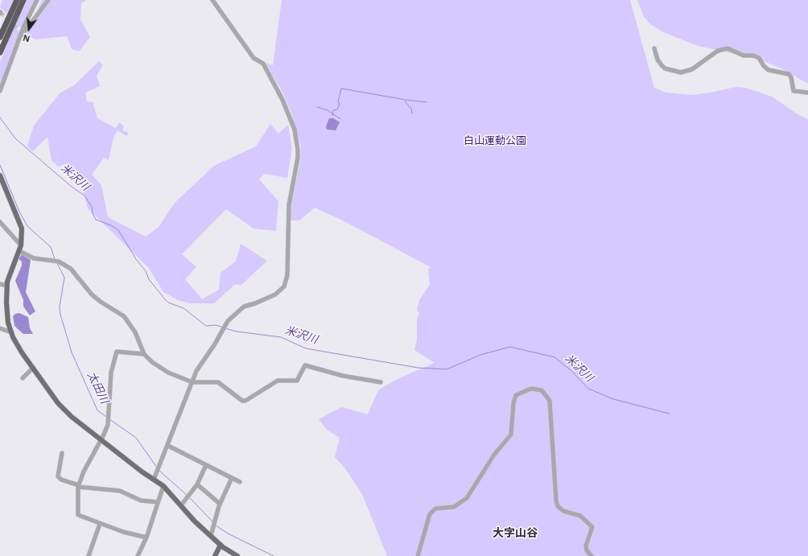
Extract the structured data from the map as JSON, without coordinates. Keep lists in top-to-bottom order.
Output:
{
  "districts": ["大字山谷"],
  "water": ["米沢川", "太田川"],
  "parks": ["白山運動公園"],
  "north": "bottom"
}
